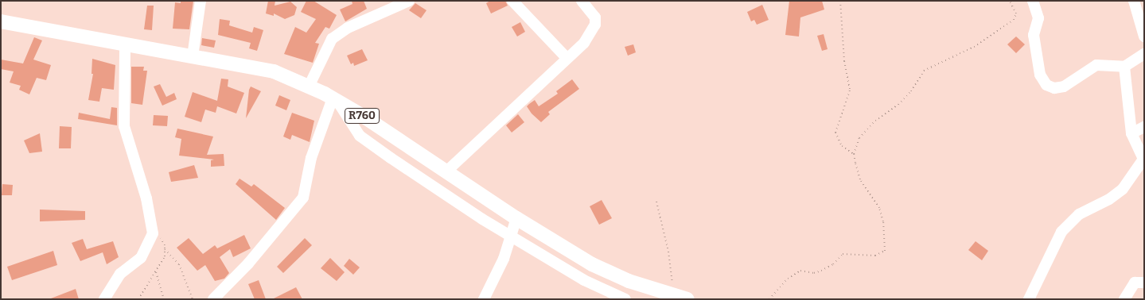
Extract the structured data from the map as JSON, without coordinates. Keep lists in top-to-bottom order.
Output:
{
  "streets": {
    "main road": ["R760"]
  }
}
